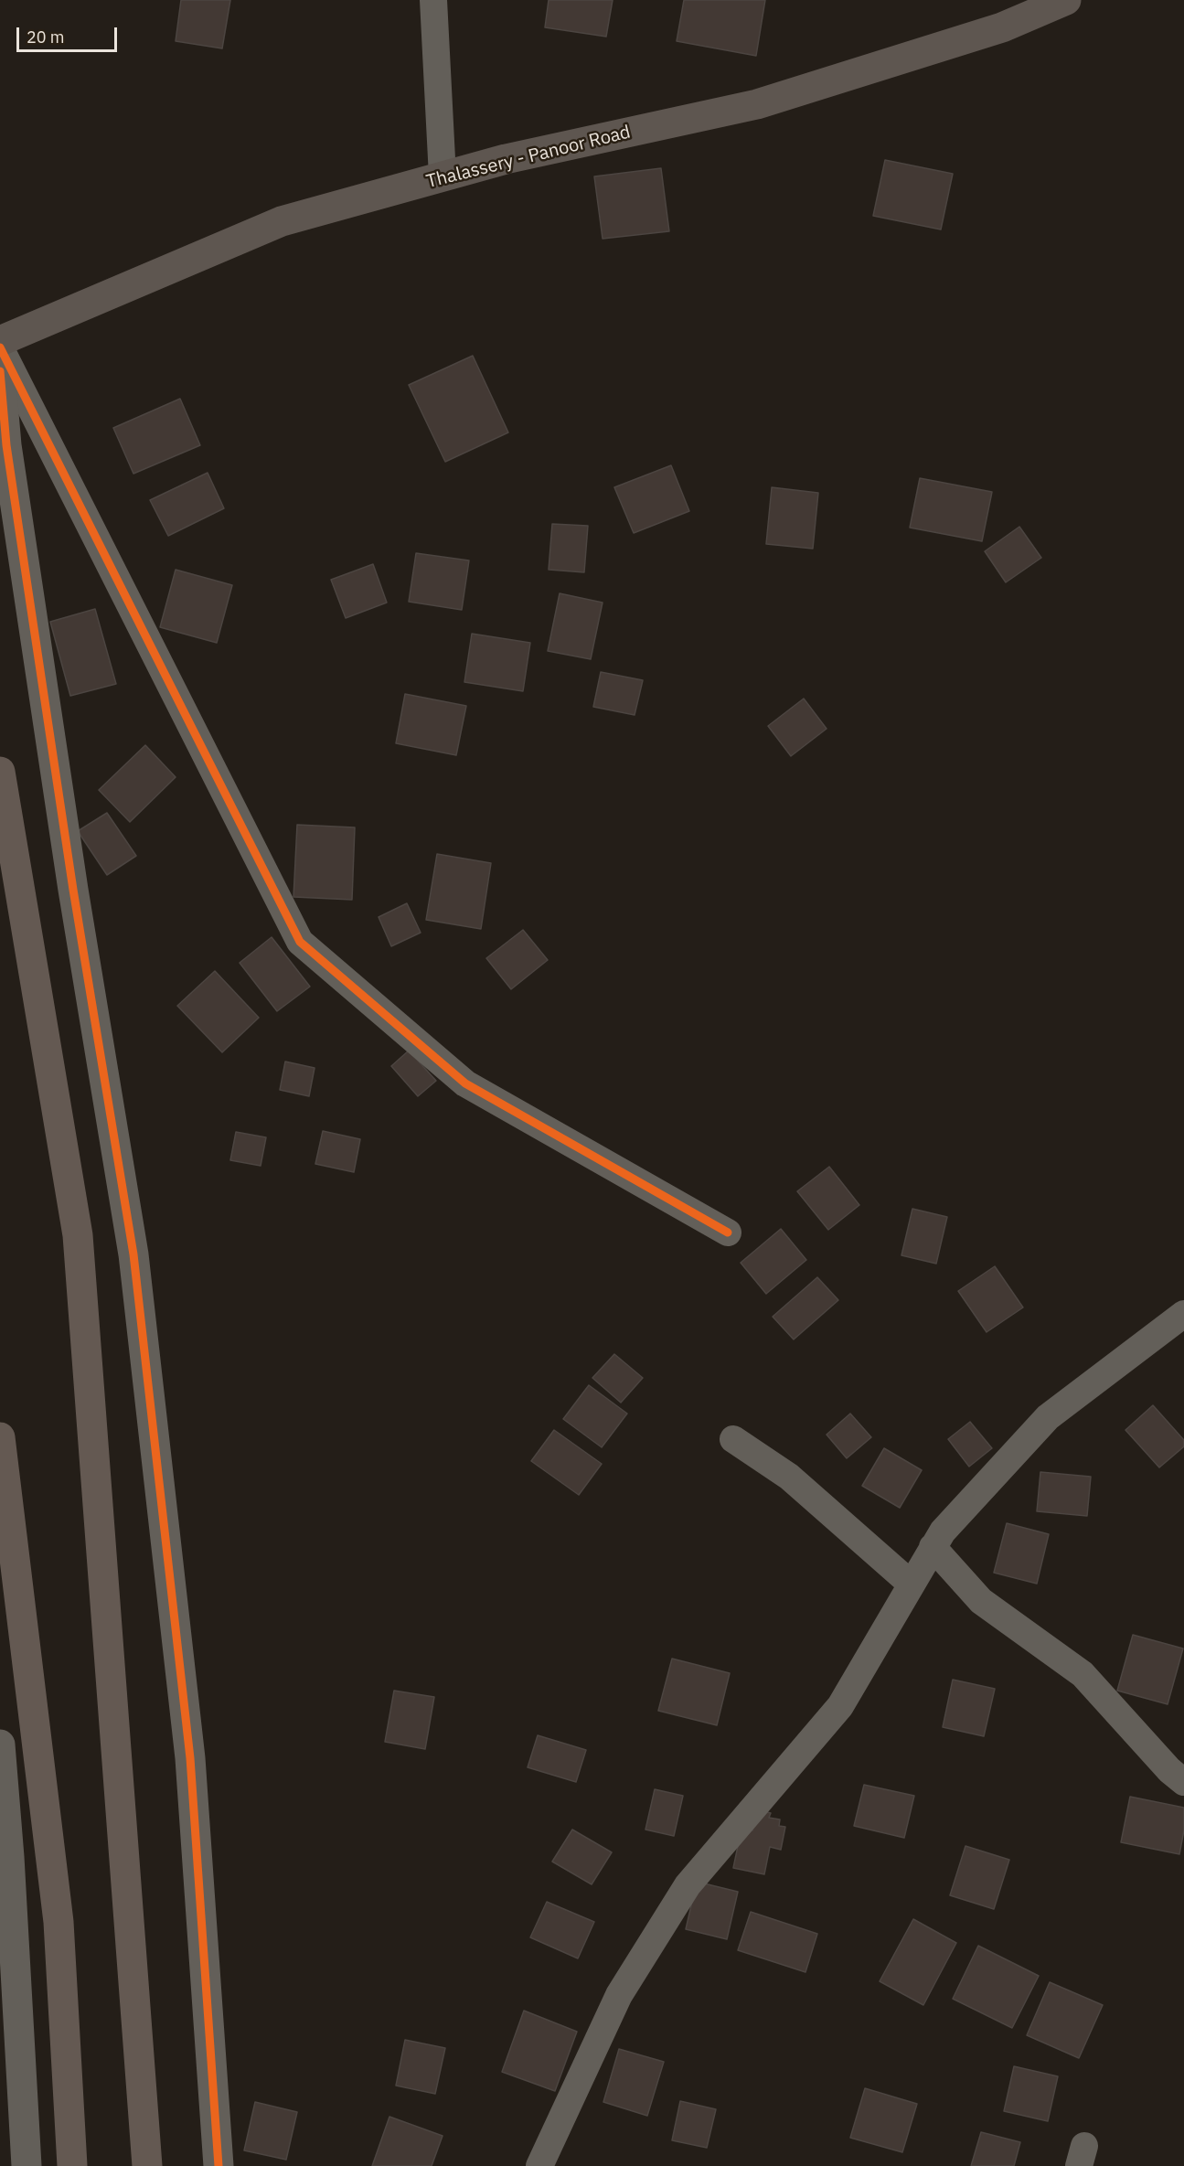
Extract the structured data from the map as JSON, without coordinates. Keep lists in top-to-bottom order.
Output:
{
  "streets": {
    "main road": ["Thalassery - Panoor Road"]
  },
  "scale_bar": "20 m"
}
